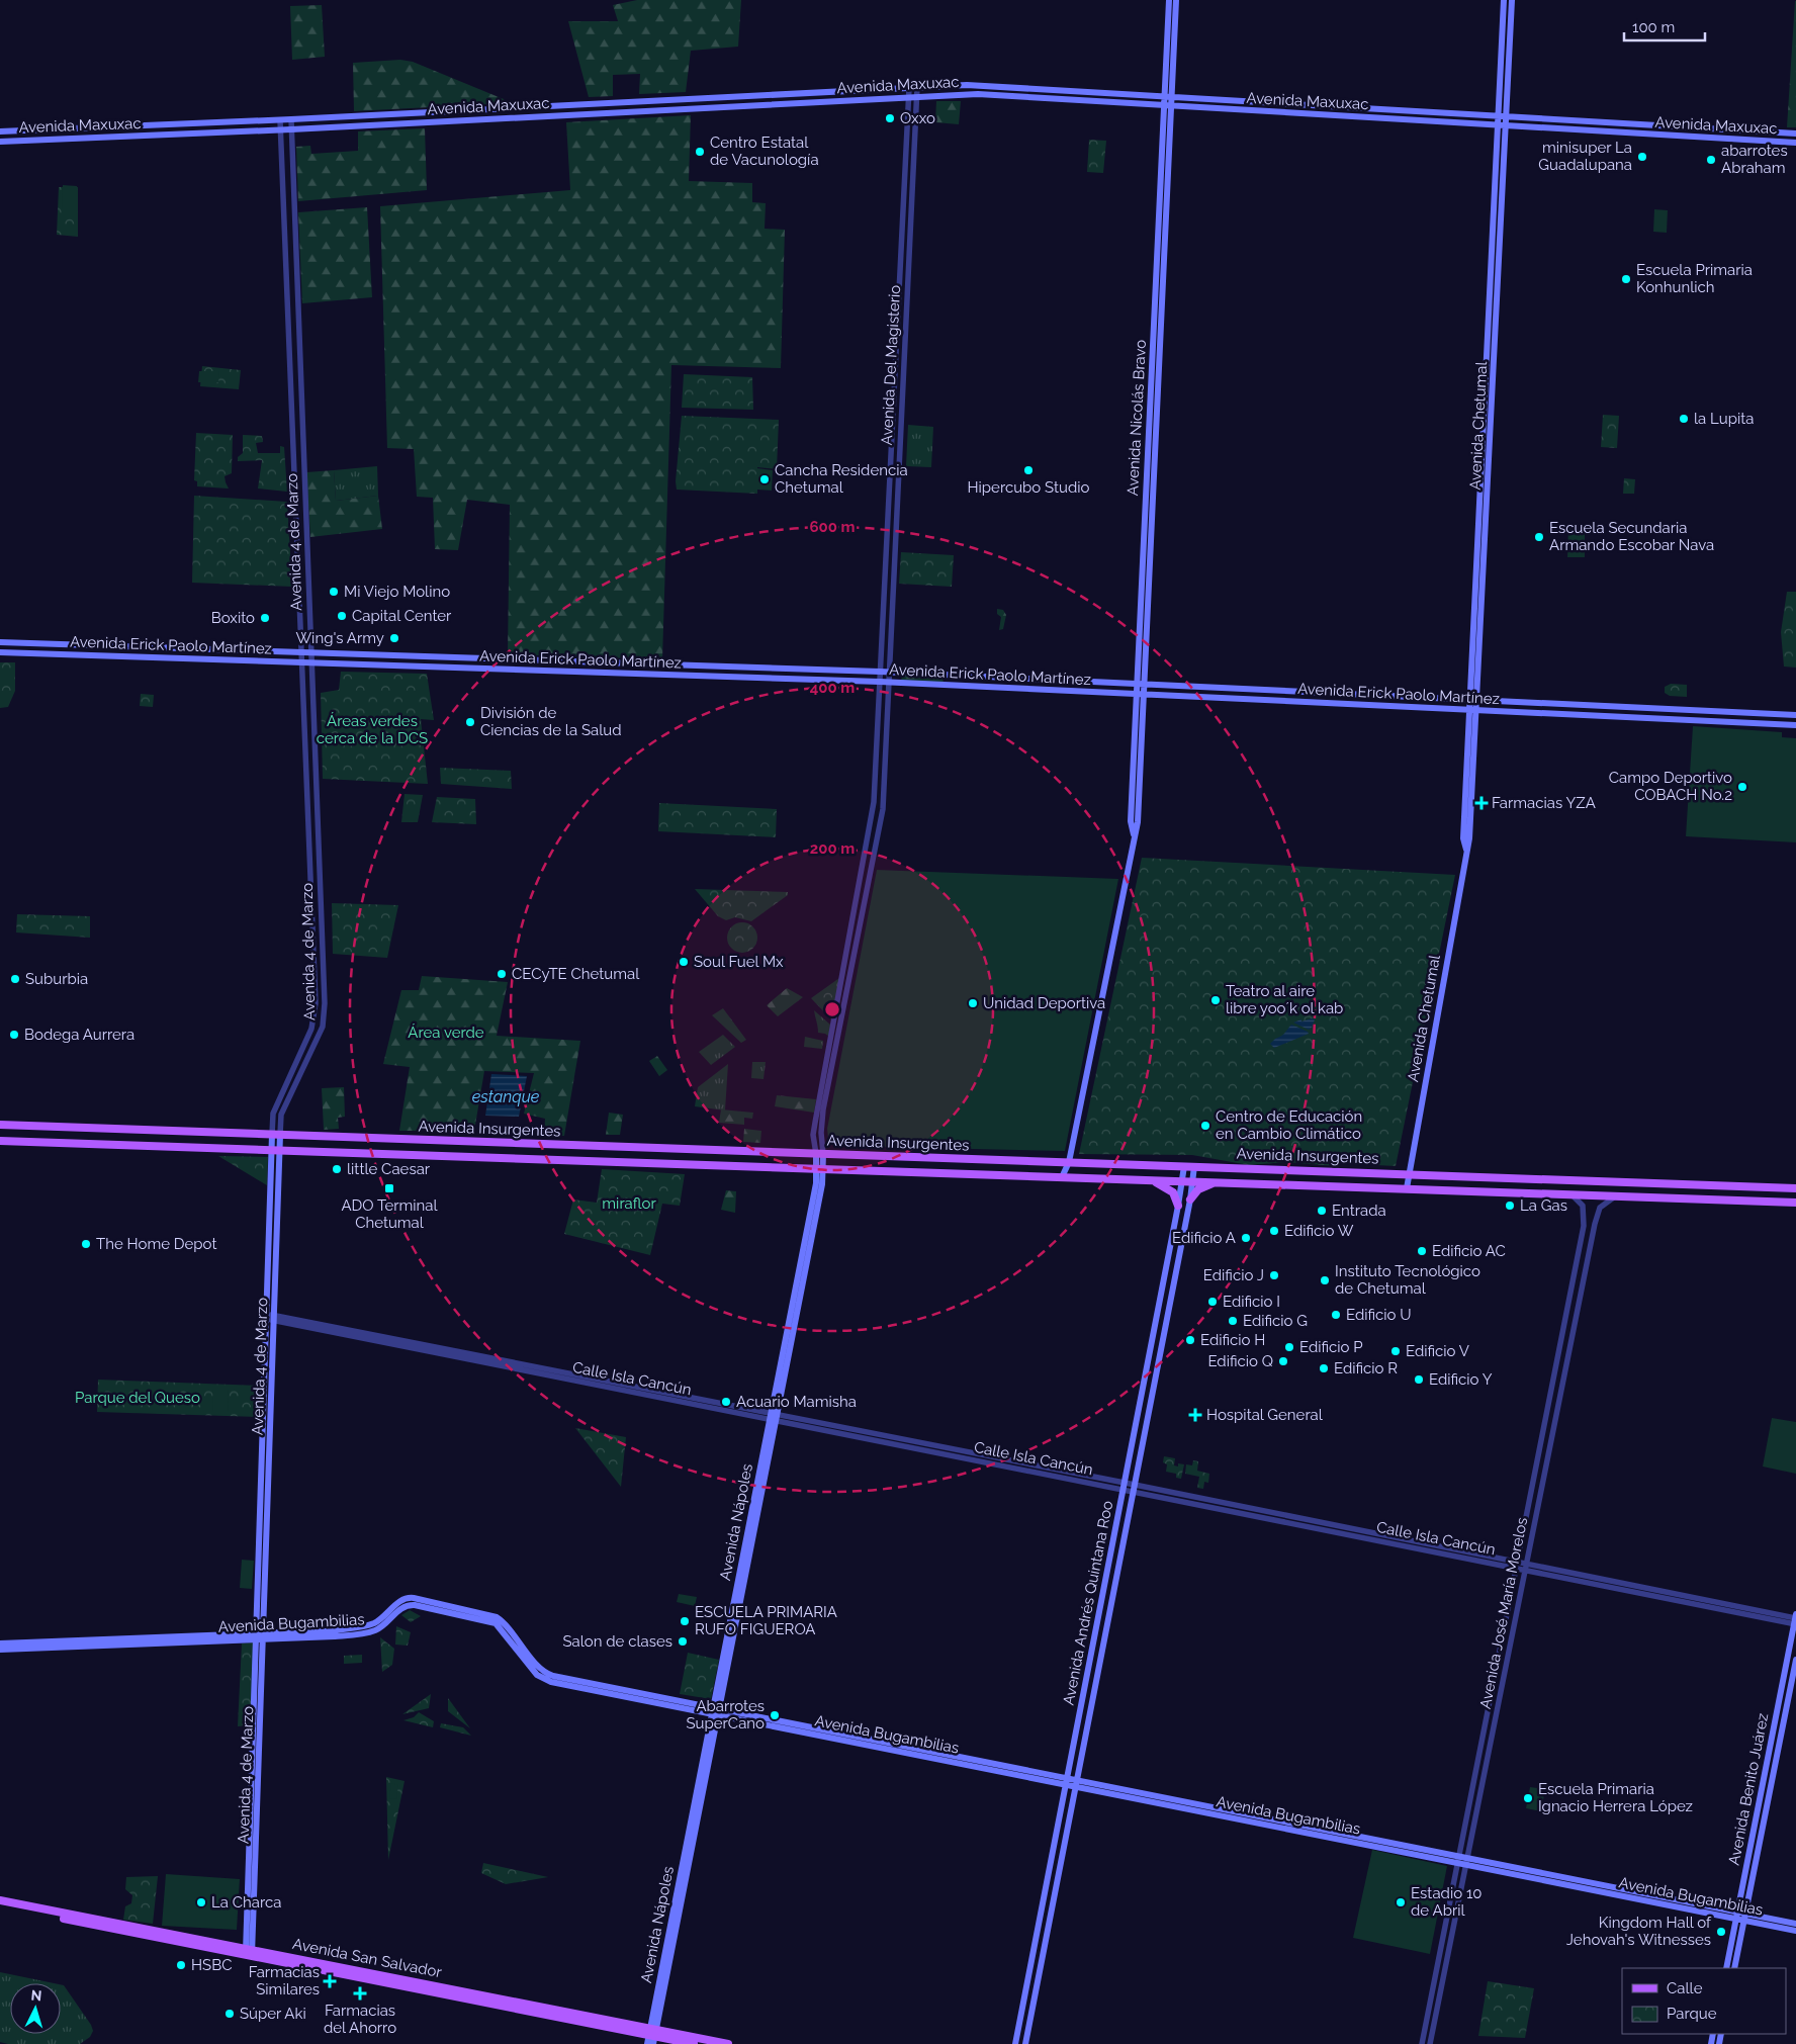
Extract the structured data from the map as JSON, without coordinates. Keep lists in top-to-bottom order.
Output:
{
  "streets": {
    "main road": [
      "Avenida Maxuxac",
      "Avenida Nicolás Bravo",
      "Avenida Chetumal",
      "Avenida 4 de Marzo",
      "Avenida Erick Paolo Martínez",
      "Avenida Insurgentes",
      "Avenida Nápoles",
      "Avenida Andrés Quintana Roo",
      "Avenida Bugambilias",
      "Avenida Benito Juárez",
      "Avenida San Salvador"
    ],
    "street": ["Avenida Del Magisterio", "Calle Isla Cancún", "Avenida José María Morelos"]
  },
  "crossings": [
    ["Avenida Maxuxac", "Avenida Del Magisterio"],
    ["Avenida Maxuxac", "Avenida Nicolás Bravo"],
    ["Avenida Maxuxac", "Avenida Chetumal"],
    ["Avenida Maxuxac", "Avenida 4 de Marzo"],
    ["Avenida Del Magisterio", "Avenida Erick Paolo Martínez"],
    ["Avenida Del Magisterio", "Avenida Insurgentes"],
    ["Avenida Del Magisterio", "Avenida Nápoles"],
    ["Avenida Nicolás Bravo", "Avenida Erick Paolo Martínez"],
    ["Avenida Nicolás Bravo", "Avenida Insurgentes"],
    ["Avenida Chetumal", "Avenida Erick Paolo Martínez"],
    ["Avenida Chetumal", "Avenida Insurgentes"],
    ["Avenida 4 de Marzo", "Avenida Erick Paolo Martínez"],
    ["Avenida 4 de Marzo", "Avenida Insurgentes"],
    ["Avenida 4 de Marzo", "Calle Isla Cancún"],
    ["Avenida 4 de Marzo", "Avenida Bugambilias"],
    ["Avenida 4 de Marzo", "Avenida San Salvador"],
    ["Avenida Insurgentes", "Avenida Nápoles"],
    ["Avenida Insurgentes", "Avenida Andrés Quintana Roo"],
    ["Avenida Insurgentes", "Avenida José María Morelos"],
    ["Calle Isla Cancún", "Avenida Nápoles"],
    ["Calle Isla Cancún", "Avenida Andrés Quintana Roo"],
    ["Calle Isla Cancún", "Avenida José María Morelos"],
    ["Calle Isla Cancún", "Avenida Benito Juárez"],
    ["Avenida Nápoles", "Avenida Bugambilias"],
    ["Avenida Nápoles", "Avenida San Salvador"],
    ["Avenida Andrés Quintana Roo", "Avenida Bugambilias"],
    ["Avenida José María Morelos", "Avenida Bugambilias"],
    ["Avenida Bugambilias", "Avenida Benito Juárez"]
  ],
  "water": ["estanque"],
  "parks": [
    "Áreas verdes cerca de la DCS",
    "Área verde",
    "miraflor",
    "Parque del Queso"
  ],
  "places": {
    "other": [
      "Oxxo",
      "Centro Estatal de Vacunología",
      "minisuper La Guadalupana",
      "abarrotes Abraham",
      "Escuela Primaria Konhunlich",
      "la Lupita",
      "Hipercubo Studio",
      "Cancha Residencia Chetumal",
      "Escuela Secundaria Armando Escobar Nava",
      "Mi Viejo Molino",
      "Capital Center",
      "Boxito",
      "Wing's Army",
      "División de Ciencias de la Salud",
      "Campo Deportivo COBACH No.2",
      "Soul Fuel Mx",
      "CECyTE Chetumal",
      "Suburbia",
      "Teatro al aire libre yoo´k ol kab",
      "Unidad Deportiva",
      "Bodega Aurrera",
      "Centro de Educación en Cambio Climático",
      "little Caesar",
      "La Gas",
      "Entrada",
      "Edificio W",
      "Edificio A",
      "The Home Depot",
      "Edificio AC",
      "Edificio J",
      "Instituto Tecnológico de Chetumal",
      "Edificio I",
      "Edificio U",
      "Edificio G",
      "Edificio H",
      "Edificio P",
      "Edificio V",
      "Edificio Q",
      "Edificio R",
      "Edificio Y",
      "Acuario Mamisha",
      "ESCUELA PRIMARIA RUFO FIGUEROA",
      "Salon de clases",
      "Abarrotes SuperCano",
      "Escuela Primaria Ignacio Herrera López",
      "La Charca",
      "Estadio 10 de Abril",
      "Kingdom Hall of Jehovah's Witnesses",
      "HSBC",
      "Súper Aki"
    ],
    "health": [
      "Farmacias YZA",
      "Hospital General",
      "Farmacias Similares",
      "Farmacias del Ahorro"
    ],
    "transit": ["ADO Terminal Chetumal"]
  },
  "legend": ["Calle", "Parque"],
  "scale_bar": "100 m",
  "north": "top",
  "rings": ["600 m", "400 m", "200 m"]
}
